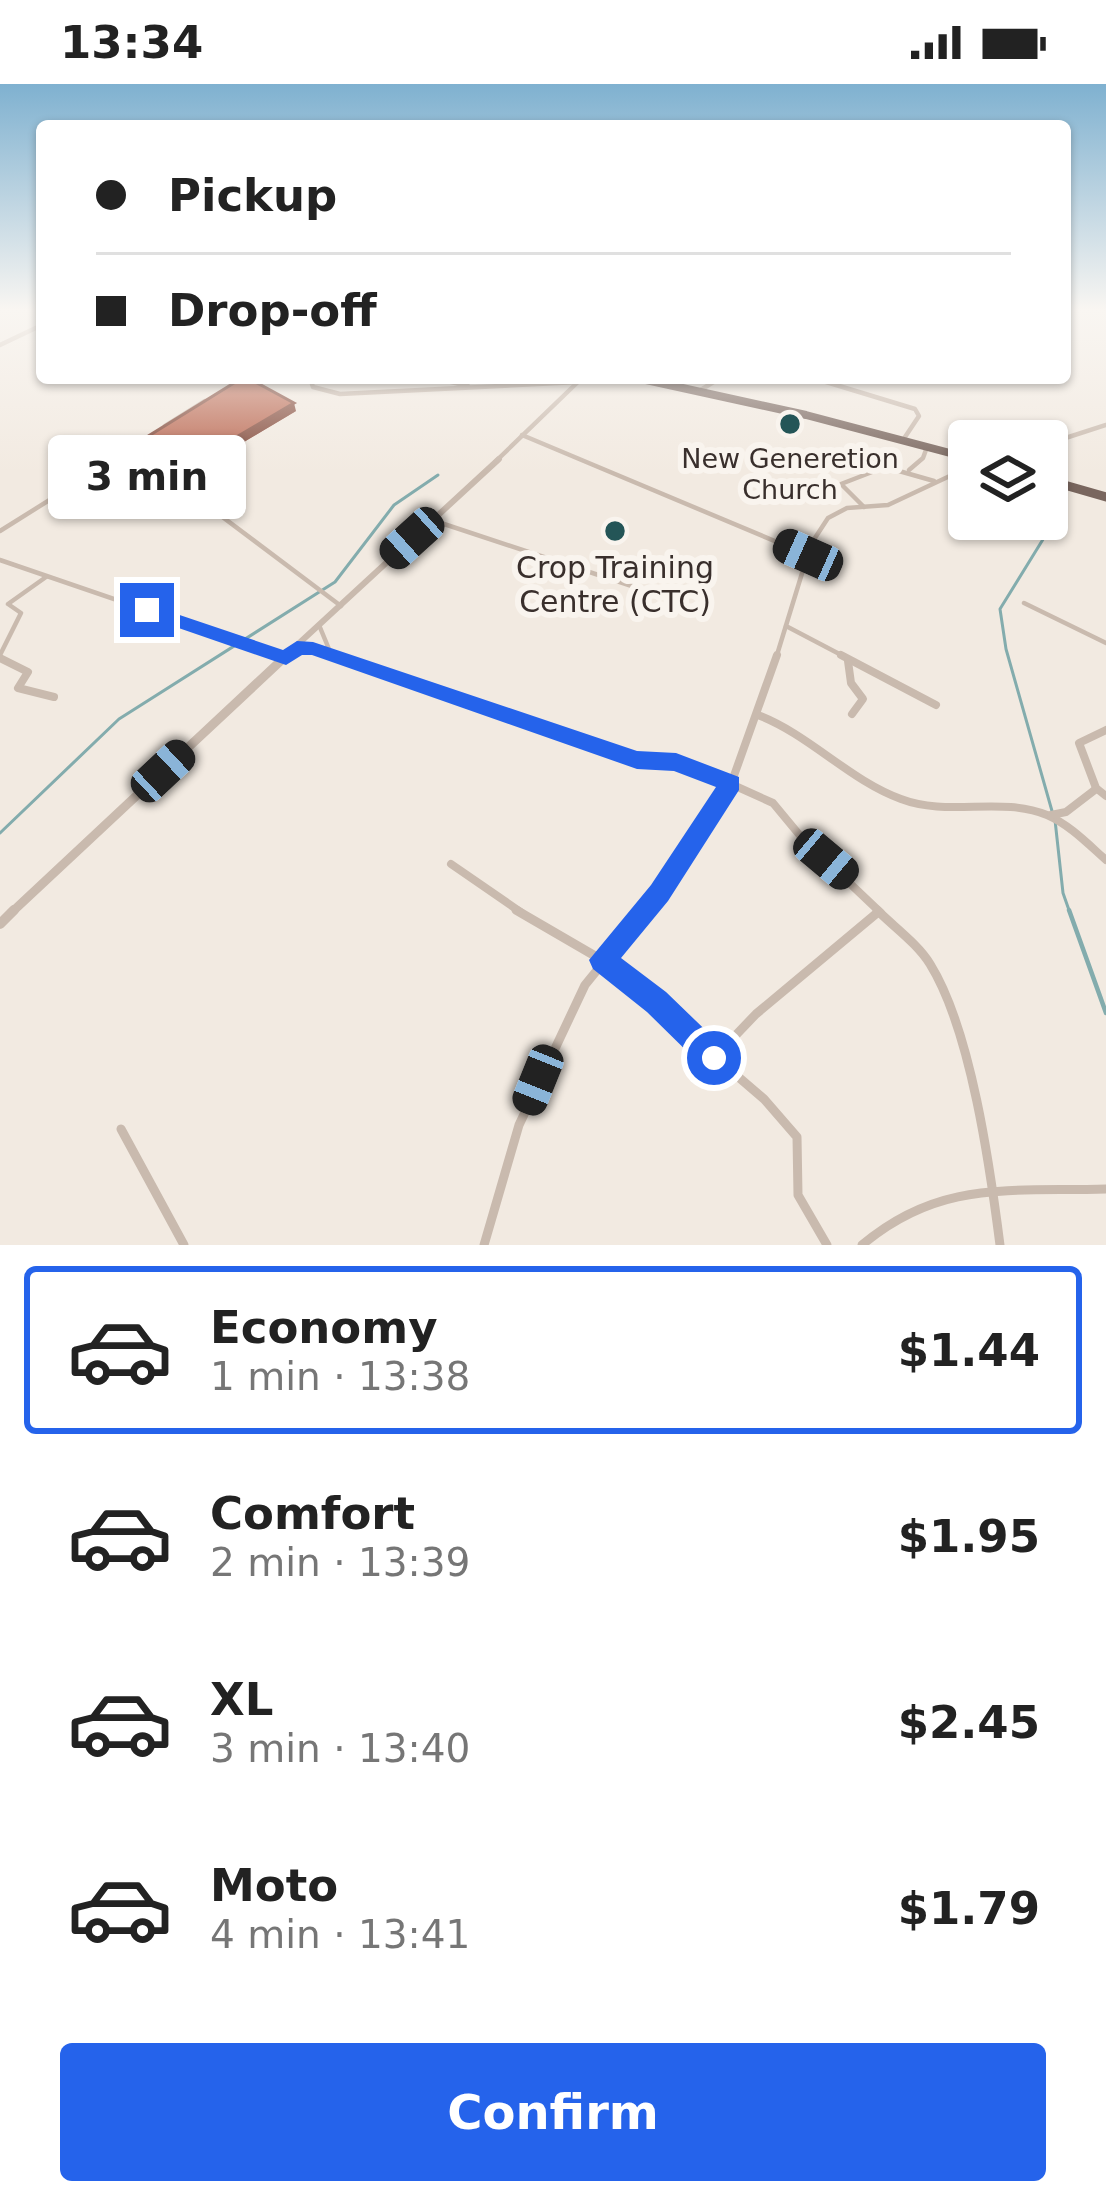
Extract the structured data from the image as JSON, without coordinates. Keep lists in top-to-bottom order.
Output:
{
  "places": ["New Generetion Church", "Crop Training Centre (CTC)"],
  "page": {
    "status": "13:34",
    "banner": ["Pickup", "Drop-off"],
    "bubble": "3 min",
    "list": [
      {
        "name": "Economy",
        "note": "1 min · 13:38",
        "value": "$1.44"
      },
      {
        "name": "Comfort",
        "note": "2 min · 13:39",
        "value": "$1.95"
      },
      {
        "name": "XL",
        "note": "3 min · 13:40",
        "value": "$2.45"
      },
      {
        "name": "Moto",
        "note": "4 min · 13:41",
        "value": "$1.79"
      }
    ],
    "buttons": "Confirm"
  }
}
